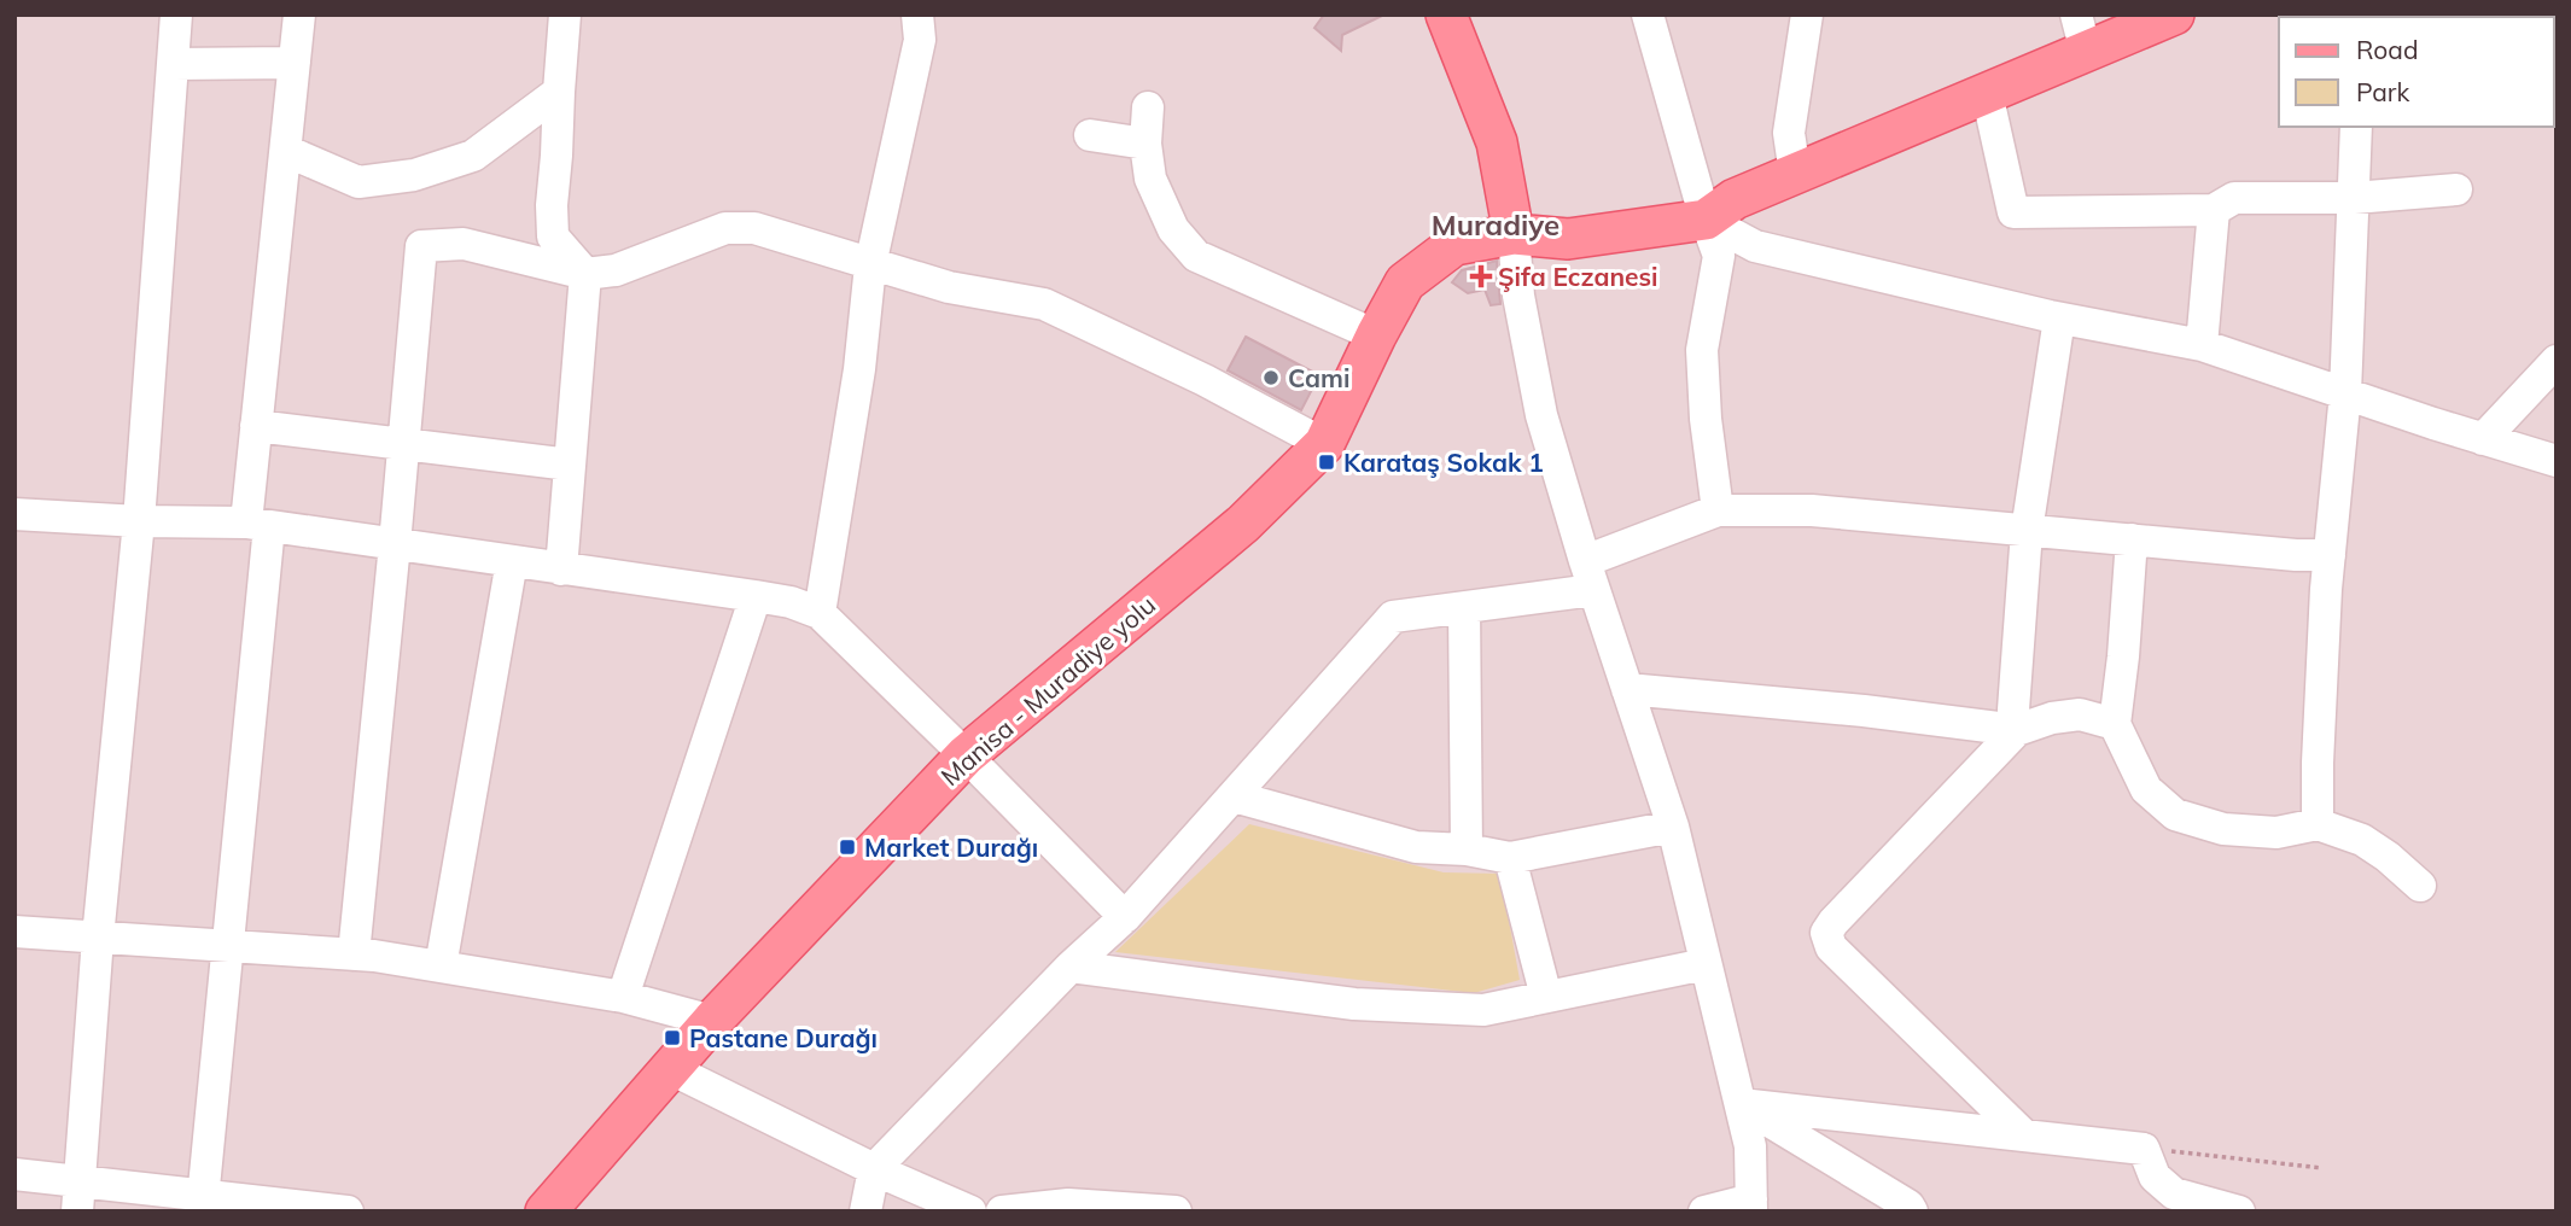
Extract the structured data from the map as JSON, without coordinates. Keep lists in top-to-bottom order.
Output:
{
  "streets": {
    "main road": ["Manisa - Muradiye yolu"]
  },
  "districts": ["Muradiye"],
  "places": {
    "health": ["Şifa Eczanesi"],
    "other": ["Cami"],
    "transit": ["Karataş Sokak 1", "Market Durağı", "Pastane Durağı"]
  },
  "legend": ["Road", "Park"]
}
